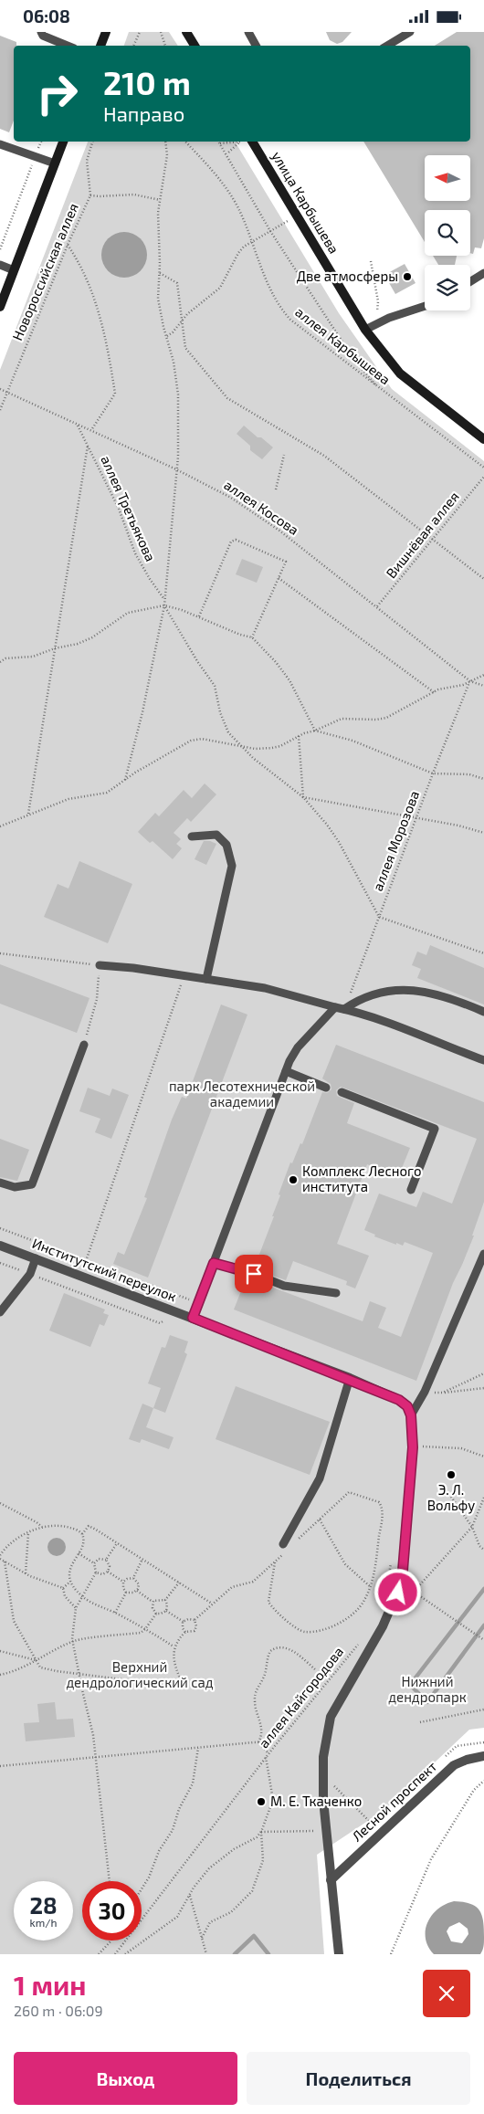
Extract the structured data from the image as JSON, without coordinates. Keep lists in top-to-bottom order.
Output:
{
  "streets": {
    "main road": ["улица Карбышева"],
    "street": ["Институтский переулок", "Лесной проспект"],
    "path": [
      "Новороссийская аллея",
      "аллея Карбышева",
      "аллея Косова",
      "аллея Третьякова",
      "Вишнёвая аллея",
      "аллея Морозова",
      "аллея Кайгородова"
    ]
  },
  "crossings": [
    ["Новороссийская аллея", "аллея Косова"],
    ["аллея Косова", "аллея Третьякова"],
    ["аллея Косова", "Вишнёвая аллея"],
    ["аллея Косова", "аллея Морозова"]
  ],
  "parks": ["парк Лесотехнической академии", "Верхний дендрологический сад", "Нижний дендропарк"],
  "places": [
    "Две атмосферы",
    "Комплекс Лесного института",
    "Э. Л. Вольфу",
    "М. Е. Ткаченко"
  ],
  "north": "left",
  "page": {
    "status": "06:08",
    "turn": ["210 m", "Направо"],
    "speed": "28 km/h",
    "limit": "30",
    "heading": ["1 мин", "260 m · 06:09"],
    "buttons": ["Выход", "Поделиться"]
  }
}
